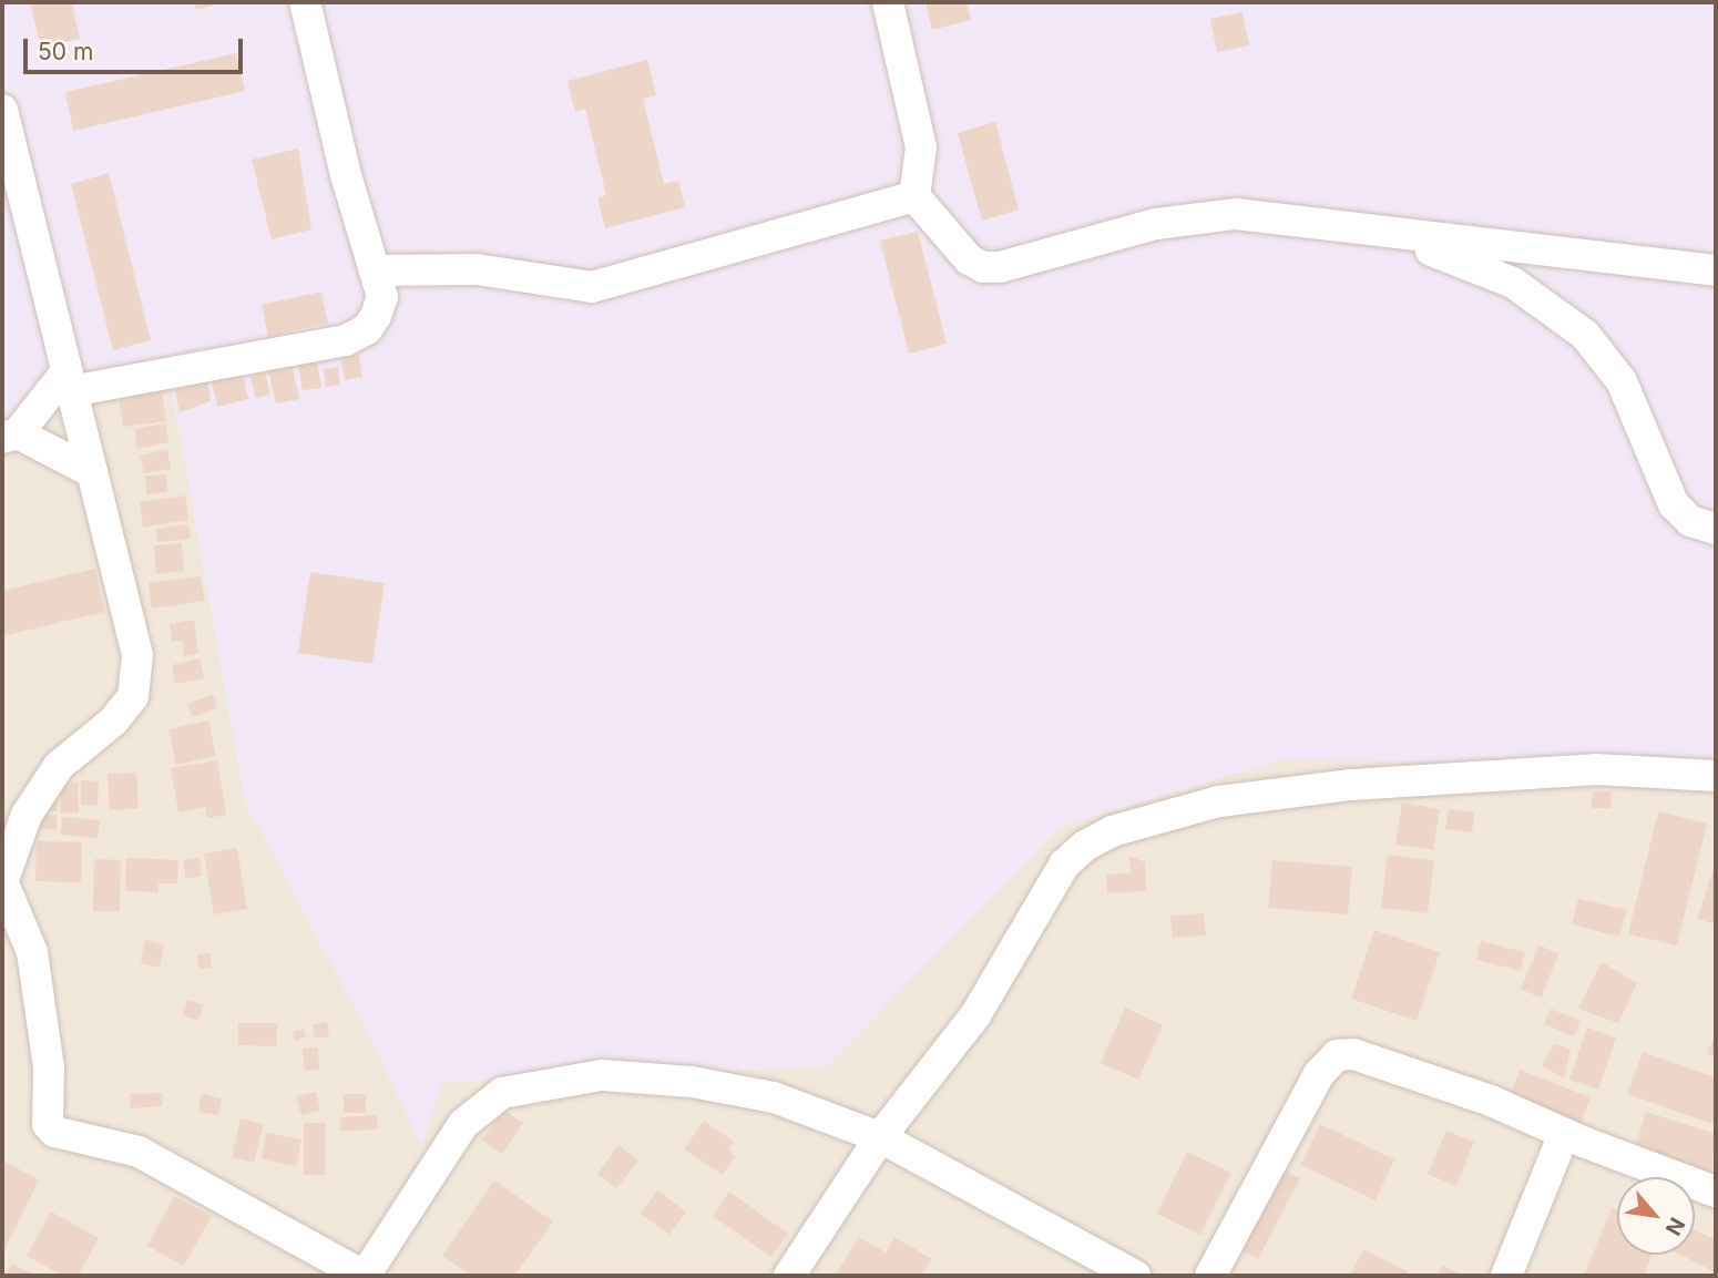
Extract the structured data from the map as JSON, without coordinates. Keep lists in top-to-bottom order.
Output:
{
  "scale_bar": "50 m",
  "north": "bottom right"
}
